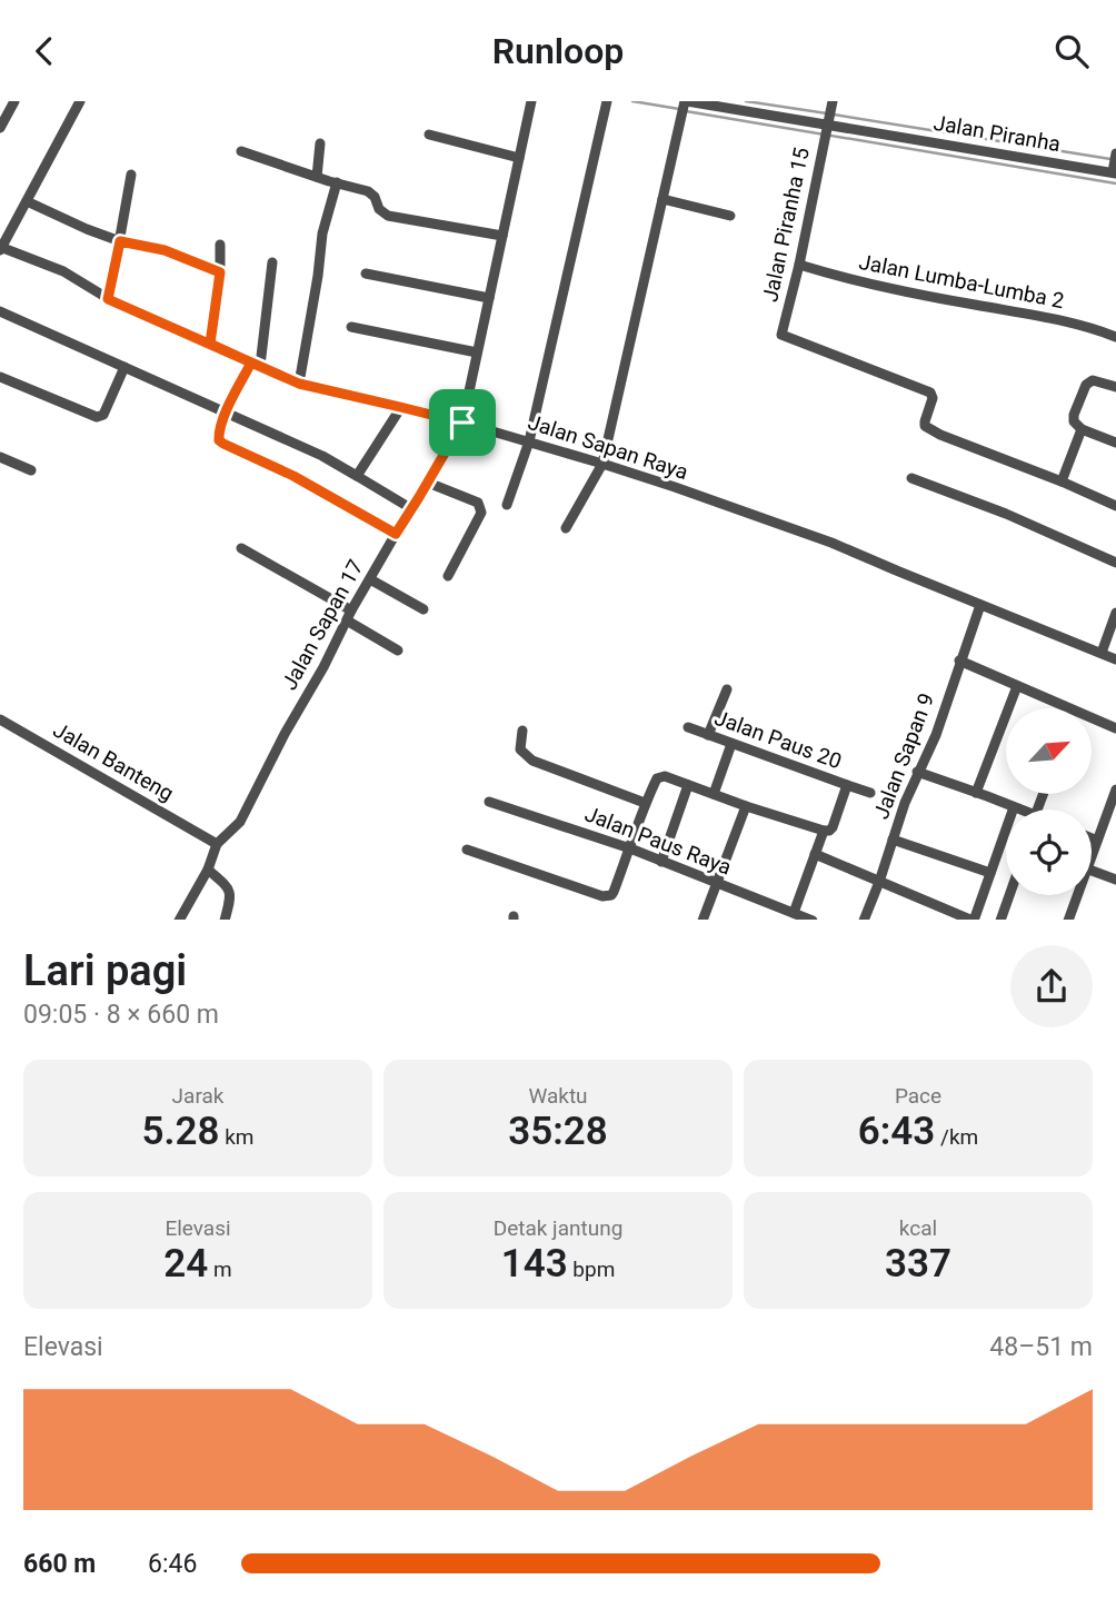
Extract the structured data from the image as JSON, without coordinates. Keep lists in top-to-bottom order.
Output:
{
  "streets": {
    "street": [
      "Jalan Piranha",
      "Jalan Piranha 15",
      "Jalan Lumba-Lumba 2",
      "Jalan Sapan Raya",
      "Jalan Sapan 17",
      "Jalan Paus 20",
      "Jalan Sapan 9",
      "Jalan Banteng",
      "Jalan Paus Raya"
    ]
  },
  "crossings": [
    ["Jalan Piranha", "Jalan Piranha 15"],
    ["Jalan Piranha 15", "Jalan Lumba-Lumba 2"],
    ["Jalan Sapan Raya", "Jalan Sapan 17"],
    ["Jalan Sapan Raya", "Jalan Sapan 9"],
    ["Jalan Sapan 17", "Jalan Banteng"],
    ["Jalan Paus 20", "Jalan Paus Raya"]
  ],
  "north": "top right",
  "page": {
    "header": "Runloop",
    "heading": ["Lari pagi", "09:05 · 8 × 660 m"],
    "stats": [
      ["Jarak", "5.28 km"],
      ["Waktu", "35:28"],
      ["Pace", "6:43 /km"],
      ["Elevasi", "24 m"],
      ["Detak jantung", "143 bpm"],
      ["kcal", "337"]
    ],
    "chart": ["Elevasi", "48–51 m"],
    "list": [
      {
        "name": "660 m",
        "note": "6:46"
      }
    ]
  }
}
